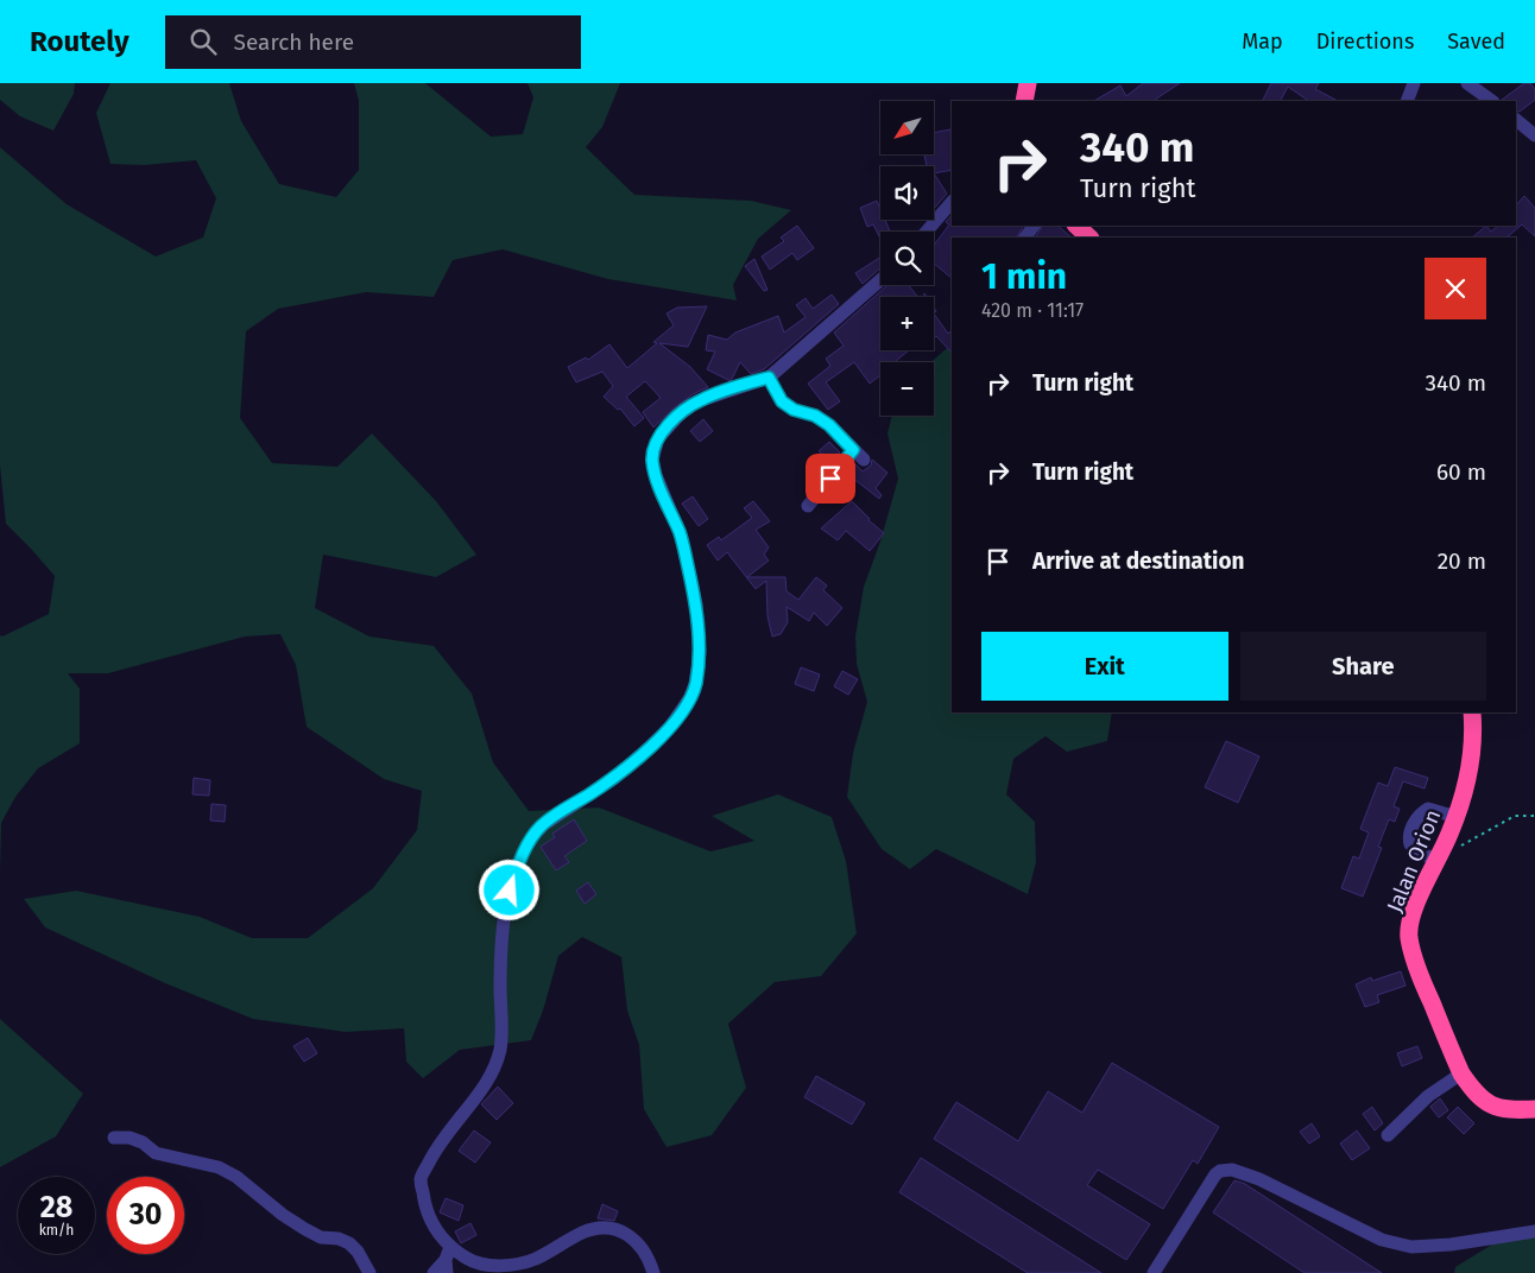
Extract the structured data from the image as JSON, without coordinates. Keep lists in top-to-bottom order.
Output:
{
  "streets": {
    "highway": ["Jalan Orion"]
  },
  "north": "bottom left",
  "page": {
    "header": "Routely",
    "search": "Search here",
    "nav": ["Map", "Directions", "Saved"],
    "map_buttons": ["+", "−"],
    "turn": ["340 m", "Turn right"],
    "heading": ["1 min", "420 m · 11:17"],
    "list": [
      {
        "name": "Turn right",
        "value": "340 m"
      },
      {
        "name": "Turn right",
        "value": "60 m"
      },
      {
        "name": "Arrive at destination",
        "value": "20 m"
      }
    ],
    "buttons": ["Exit", "Share"],
    "speed": "28 km/h",
    "limit": "30"
  }
}
